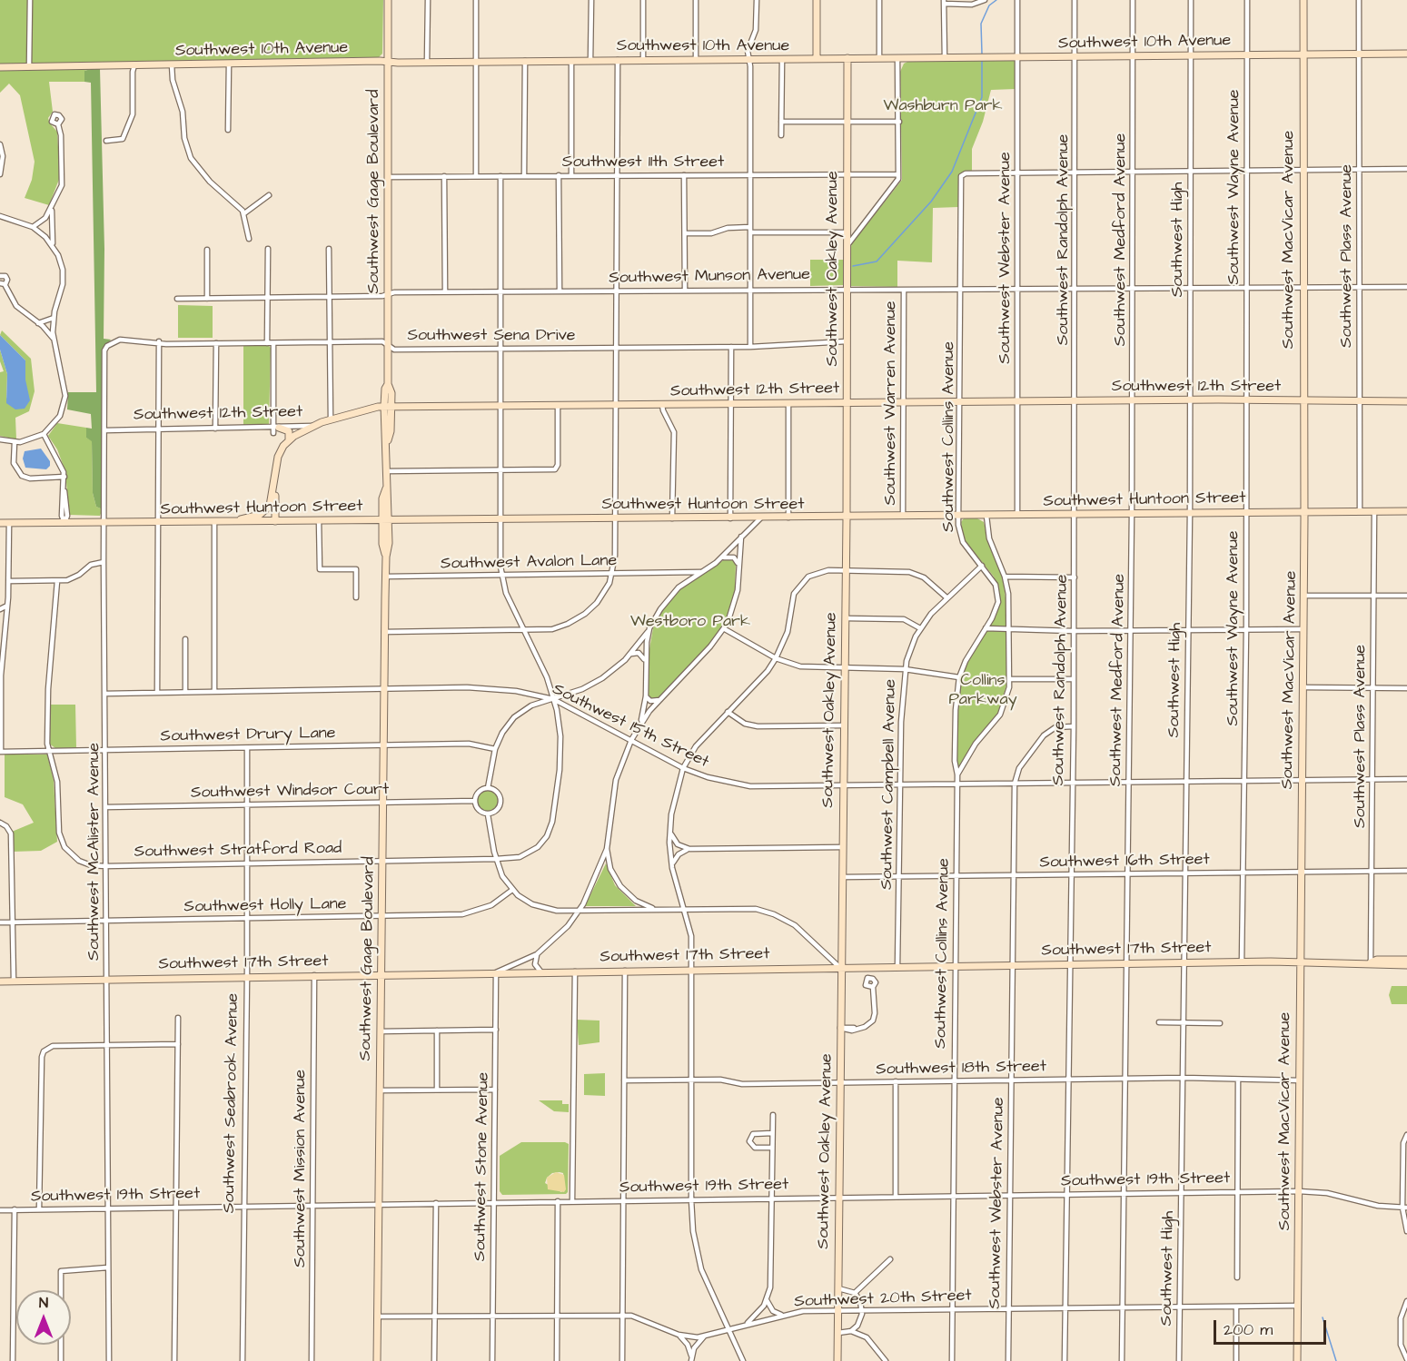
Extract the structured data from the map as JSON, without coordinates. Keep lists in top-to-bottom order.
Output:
{
  "streets": {
    "main road": [
      "Southwest 10th Avenue",
      "Southwest Gage Boulevard",
      "Southwest MacVicar Avenue",
      "Southwest Oakley Avenue",
      "Southwest 12th Street",
      "Southwest Huntoon Street",
      "Southwest 17th Street"
    ],
    "street": [
      "Southwest 11th Street",
      "Southwest Wayne Avenue",
      "Southwest Randolph Avenue",
      "Southwest Medford Avenue",
      "Southwest High",
      "Southwest Plass Avenue",
      "Southwest Webster Avenue",
      "Southwest Munson Avenue",
      "Southwest Sena Drive",
      "Southwest Warren Avenue",
      "Southwest Collins Avenue",
      "Southwest Avalon Lane",
      "Southwest 15th Street",
      "Southwest Drury Lane",
      "Southwest Campbell Avenue",
      "Southwest Windsor Court",
      "Southwest Stratford Road",
      "Southwest McAlister Avenue",
      "Southwest 16th Street",
      "Southwest Holly Lane",
      "Southwest 18th Street",
      "Southwest Seabrook Avenue",
      "Southwest Stone Avenue",
      "Southwest Mission Avenue",
      "Southwest 19th Street",
      "Southwest 20th Street"
    ]
  },
  "crossings": [
    ["Southwest 10th Avenue", "Southwest Wayne Avenue"],
    ["Southwest 10th Avenue", "Southwest Gage Boulevard"],
    ["Southwest 10th Avenue", "Southwest Randolph Avenue"],
    ["Southwest 10th Avenue", "Southwest Medford Avenue"],
    ["Southwest 10th Avenue", "Southwest High"],
    ["Southwest 10th Avenue", "Southwest MacVicar Avenue"],
    ["Southwest 10th Avenue", "Southwest Plass Avenue"],
    ["Southwest 10th Avenue", "Southwest Webster Avenue"],
    ["Southwest 10th Avenue", "Southwest Oakley Avenue"],
    ["Southwest 11th Street", "Southwest Gage Boulevard"],
    ["Southwest 11th Street", "Southwest Oakley Avenue"],
    ["Southwest 11th Street", "Southwest Stratford Road"],
    ["Southwest Wayne Avenue", "Southwest Munson Avenue"],
    ["Southwest Wayne Avenue", "Southwest 12th Street"],
    ["Southwest Wayne Avenue", "Southwest Huntoon Street"],
    ["Southwest Wayne Avenue", "Southwest 15th Street"],
    ["Southwest Wayne Avenue", "Southwest 16th Street"],
    ["Southwest Wayne Avenue", "Southwest 17th Street"],
    ["Southwest Gage Boulevard", "Southwest Munson Avenue"],
    ["Southwest Gage Boulevard", "Southwest Sena Drive"],
    ["Southwest Gage Boulevard", "Southwest 12th Street"],
    ["Southwest Gage Boulevard", "Southwest Huntoon Street"],
    ["Southwest Gage Boulevard", "Southwest Avalon Lane"],
    ["Southwest Gage Boulevard", "Southwest 15th Street"],
    ["Southwest Gage Boulevard", "Southwest Drury Lane"],
    ["Southwest Gage Boulevard", "Southwest Windsor Court"],
    ["Southwest Gage Boulevard", "Southwest Stratford Road"],
    ["Southwest Gage Boulevard", "Southwest Holly Lane"],
    ["Southwest Gage Boulevard", "Southwest 17th Street"],
    ["Southwest Gage Boulevard", "Southwest 19th Street"],
    ["Southwest Gage Boulevard", "Southwest 20th Street"],
    ["Southwest Randolph Avenue", "Southwest Munson Avenue"],
    ["Southwest Randolph Avenue", "Southwest 12th Street"],
    ["Southwest Randolph Avenue", "Southwest Huntoon Street"],
    ["Southwest Randolph Avenue", "Southwest 15th Street"],
    ["Southwest Randolph Avenue", "Southwest 16th Street"],
    ["Southwest Randolph Avenue", "Southwest 17th Street"],
    ["Southwest Randolph Avenue", "Southwest 18th Street"],
    ["Southwest Randolph Avenue", "Southwest 19th Street"],
    ["Southwest Randolph Avenue", "Southwest 20th Street"],
    ["Southwest Medford Avenue", "Southwest Munson Avenue"],
    ["Southwest Medford Avenue", "Southwest 12th Street"],
    ["Southwest Medford Avenue", "Southwest Huntoon Street"],
    ["Southwest Medford Avenue", "Southwest 15th Street"],
    ["Southwest Medford Avenue", "Southwest 16th Street"],
    ["Southwest Medford Avenue", "Southwest 17th Street"],
    ["Southwest Medford Avenue", "Southwest 18th Street"],
    ["Southwest Medford Avenue", "Southwest 19th Street"],
    ["Southwest Medford Avenue", "Southwest 20th Street"],
    ["Southwest High", "Southwest Munson Avenue"],
    ["Southwest High", "Southwest 12th Street"],
    ["Southwest High", "Southwest Huntoon Street"],
    ["Southwest High", "Southwest 15th Street"],
    ["Southwest High", "Southwest 16th Street"],
    ["Southwest High", "Southwest 17th Street"],
    ["Southwest High", "Southwest 18th Street"],
    ["Southwest High", "Southwest 19th Street"],
    ["Southwest High", "Southwest 20th Street"],
    ["Southwest MacVicar Avenue", "Southwest Munson Avenue"],
    ["Southwest MacVicar Avenue", "Southwest 12th Street"],
    ["Southwest MacVicar Avenue", "Southwest Huntoon Street"],
    ["Southwest MacVicar Avenue", "Southwest 15th Street"],
    ["Southwest MacVicar Avenue", "Southwest 16th Street"],
    ["Southwest MacVicar Avenue", "Southwest 17th Street"],
    ["Southwest MacVicar Avenue", "Southwest 18th Street"],
    ["Southwest MacVicar Avenue", "Southwest 19th Street"],
    ["Southwest MacVicar Avenue", "Southwest 20th Street"],
    ["Southwest Plass Avenue", "Southwest Munson Avenue"],
    ["Southwest Plass Avenue", "Southwest 12th Street"],
    ["Southwest Plass Avenue", "Southwest Huntoon Street"],
    ["Southwest Plass Avenue", "Southwest 15th Street"],
    ["Southwest Plass Avenue", "Southwest 16th Street"],
    ["Southwest Plass Avenue", "Southwest 17th Street"],
    ["Southwest Webster Avenue", "Southwest Munson Avenue"],
    ["Southwest Webster Avenue", "Southwest 12th Street"],
    ["Southwest Webster Avenue", "Southwest Collins Avenue"],
    ["Southwest Webster Avenue", "Southwest Huntoon Street"],
    ["Southwest Webster Avenue", "Southwest 15th Street"],
    ["Southwest Webster Avenue", "Southwest 16th Street"],
    ["Southwest Webster Avenue", "Southwest 17th Street"],
    ["Southwest Webster Avenue", "Southwest 18th Street"],
    ["Southwest Webster Avenue", "Southwest 19th Street"],
    ["Southwest Webster Avenue", "Southwest 20th Street"],
    ["Southwest Oakley Avenue", "Southwest Munson Avenue"],
    ["Southwest Oakley Avenue", "Southwest Sena Drive"],
    ["Southwest Oakley Avenue", "Southwest 12th Street"],
    ["Southwest Oakley Avenue", "Southwest Huntoon Street"],
    ["Southwest Oakley Avenue", "Southwest 15th Street"],
    ["Southwest Oakley Avenue", "Southwest 16th Street"],
    ["Southwest Oakley Avenue", "Southwest 17th Street"],
    ["Southwest Oakley Avenue", "Southwest 18th Street"],
    ["Southwest Oakley Avenue", "Southwest 19th Street"],
    ["Southwest Oakley Avenue", "Southwest 20th Street"],
    ["Southwest Munson Avenue", "Southwest Warren Avenue"],
    ["Southwest Munson Avenue", "Southwest Collins Avenue"],
    ["Southwest Munson Avenue", "Southwest Stratford Road"],
    ["Southwest Sena Drive", "Southwest Stratford Road"],
    ["Southwest Sena Drive", "Southwest McAlister Avenue"],
    ["Southwest 12th Street", "Southwest Warren Avenue"],
    ["Southwest 12th Street", "Southwest Collins Avenue"],
    ["Southwest 12th Street", "Southwest Stratford Road"],
    ["Southwest 12th Street", "Southwest McAlister Avenue"],
    ["Southwest Warren Avenue", "Southwest Huntoon Street"],
    ["Southwest Collins Avenue", "Southwest Huntoon Street"],
    ["Southwest Collins Avenue", "Southwest 15th Street"],
    ["Southwest Collins Avenue", "Southwest Campbell Avenue"],
    ["Southwest Collins Avenue", "Southwest 16th Street"],
    ["Southwest Collins Avenue", "Southwest 17th Street"],
    ["Southwest Collins Avenue", "Southwest 18th Street"],
    ["Southwest Collins Avenue", "Southwest 19th Street"],
    ["Southwest Collins Avenue", "Southwest 20th Street"],
    ["Southwest Huntoon Street", "Southwest Stratford Road"],
    ["Southwest Huntoon Street", "Southwest McAlister Avenue"],
    ["Southwest Avalon Lane", "Southwest Stratford Road"],
    ["Southwest 15th Street", "Southwest Campbell Avenue"],
    ["Southwest 15th Street", "Southwest Stratford Road"],
    ["Southwest 15th Street", "Southwest McAlister Avenue"],
    ["Southwest Drury Lane", "Southwest Stratford Road"],
    ["Southwest Drury Lane", "Southwest McAlister Avenue"],
    ["Southwest Drury Lane", "Southwest Seabrook Avenue"],
    ["Southwest Campbell Avenue", "Southwest 16th Street"],
    ["Southwest Campbell Avenue", "Southwest 17th Street"],
    ["Southwest Windsor Court", "Southwest McAlister Avenue"],
    ["Southwest Windsor Court", "Southwest Seabrook Avenue"],
    ["Southwest Stratford Road", "Southwest McAlister Avenue"],
    ["Southwest Stratford Road", "Southwest Seabrook Avenue"],
    ["Southwest McAlister Avenue", "Southwest Holly Lane"],
    ["Southwest McAlister Avenue", "Southwest 17th Street"],
    ["Southwest McAlister Avenue", "Southwest 19th Street"],
    ["Southwest Holly Lane", "Southwest Seabrook Avenue"],
    ["Southwest 17th Street", "Southwest Seabrook Avenue"],
    ["Southwest 17th Street", "Southwest Stone Avenue"],
    ["Southwest 17th Street", "Southwest Mission Avenue"],
    ["Southwest Seabrook Avenue", "Southwest 19th Street"],
    ["Southwest Stone Avenue", "Southwest 19th Street"],
    ["Southwest Stone Avenue", "Southwest 20th Street"],
    ["Southwest Mission Avenue", "Southwest 19th Street"]
  ],
  "parks": ["Washburn Park", "Westboro Park", "Collins Parkway"],
  "scale_bar": "200 m",
  "north": "top"
}
